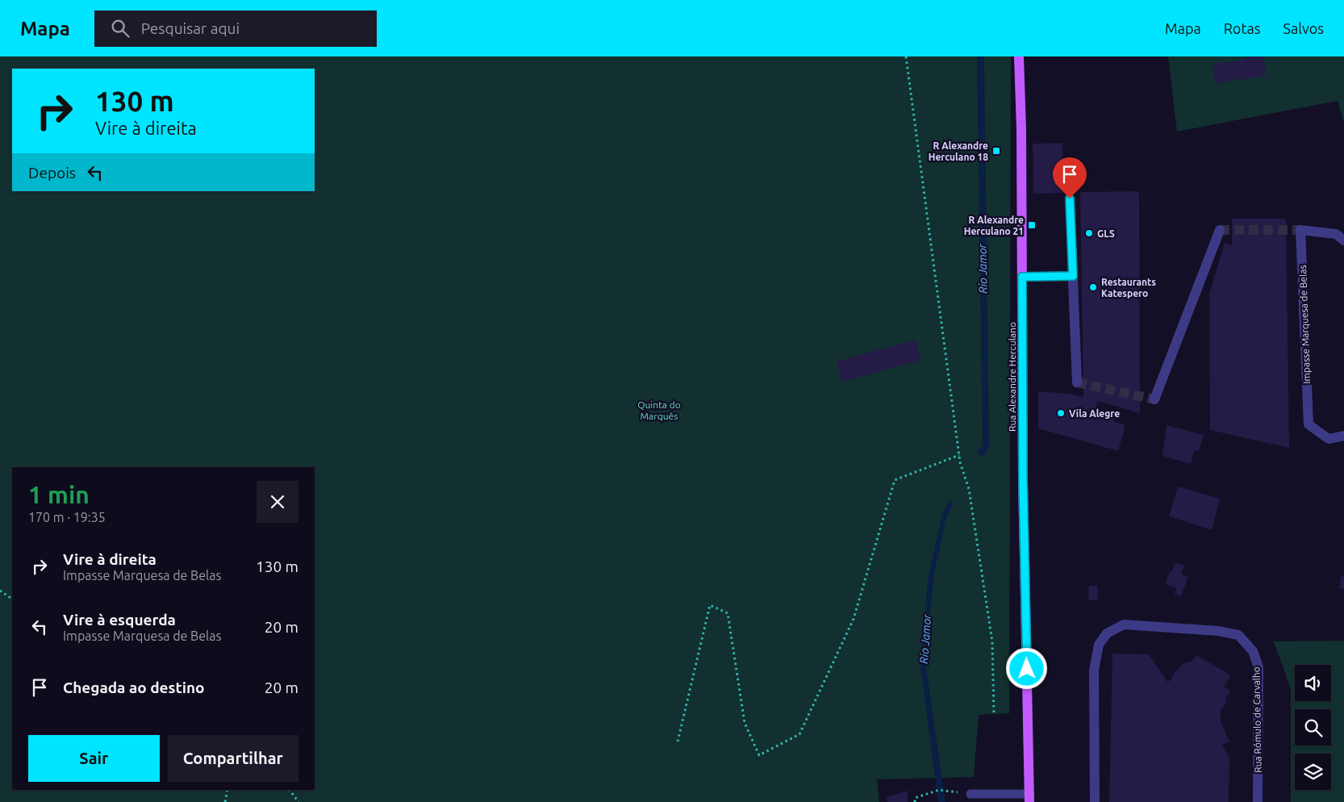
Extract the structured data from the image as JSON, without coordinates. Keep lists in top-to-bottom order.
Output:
{
  "streets": {
    "main road": ["Rua Alexandre Herculano"],
    "street": ["Impasse Marquesa de Belas", "Rua Rómulo de Carvalho"]
  },
  "water": ["Rio Jamor"],
  "parks": ["Quinta do Marquês"],
  "places": {
    "transit": ["R Alexandre Herculano 18", "R Alexandre Herculano 21"],
    "other": ["GLS", "Restaurants Katespero", "Vila Alegre"]
  },
  "page": {
    "header": "Mapa",
    "search": "Pesquisar aqui",
    "nav": ["Mapa", "Rotas", "Salvos"],
    "turn": ["130 m", "Vire à direita"],
    "then": "Depois",
    "heading": ["1 min", "170 m · 19:35"],
    "list": [
      {
        "name": "Vire à direita",
        "note": "Impasse Marquesa de Belas",
        "value": "130 m"
      },
      {
        "name": "Vire à esquerda",
        "note": "Impasse Marquesa de Belas",
        "value": "20 m"
      },
      {
        "name": "Chegada ao destino",
        "value": "20 m"
      }
    ],
    "buttons": ["Sair", "Compartilhar"]
  }
}
